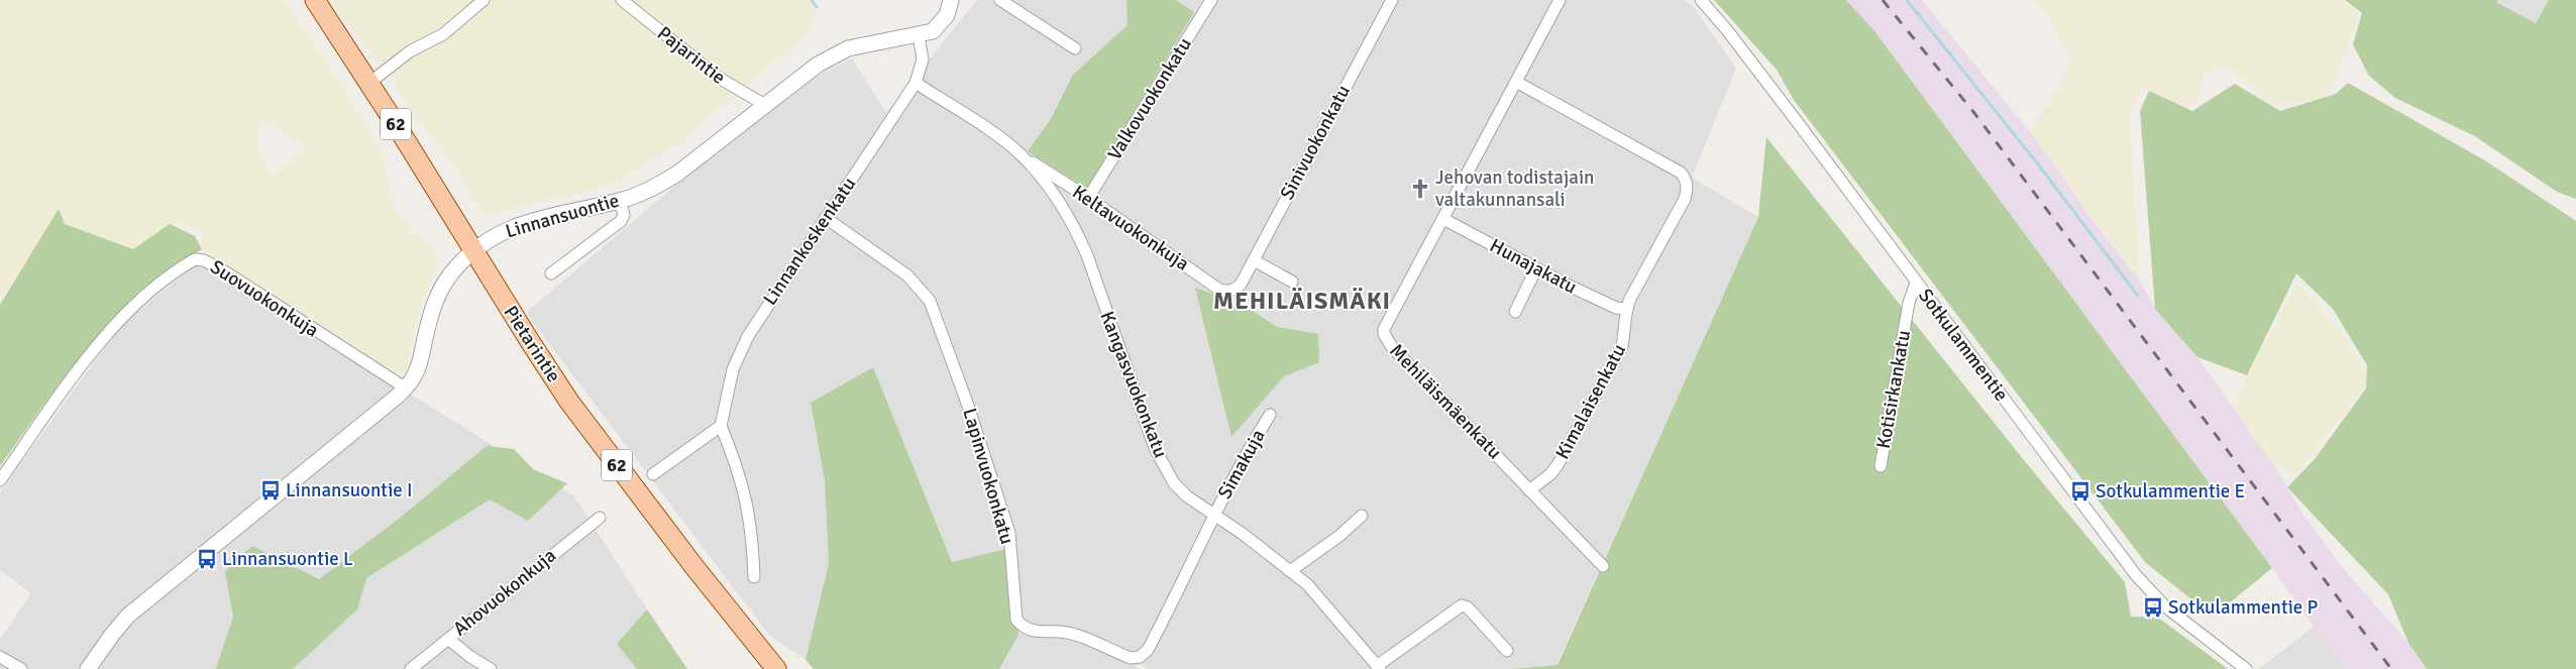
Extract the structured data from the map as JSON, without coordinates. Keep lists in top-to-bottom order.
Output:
{
  "streets": {
    "main road": ["62", "Pietarintie"],
    "street": [
      "Pajarintie",
      "Valkovuokonkatu",
      "Sinivuokonkatu",
      "Linnansuontie",
      "Keltavuokonkuja",
      "Linnankoskenkatu",
      "Hunajakatu",
      "Suovuokonkuja",
      "Sotkulammentie",
      "Kangasvuokonkatu",
      "Kotisirkankatu",
      "Mehiläismäenkatu",
      "Kimalaisenkatu",
      "Simakuja",
      "Lapinvuokonkatu",
      "Ahovuokonkuja"
    ]
  },
  "crossings": [
    ["Pajarintie", "Linnansuontie"],
    ["Valkovuokonkatu", "Keltavuokonkuja"],
    ["Sinivuokonkatu", "Keltavuokonkuja"],
    ["Linnansuontie", "Linnankoskenkatu"],
    ["Linnansuontie", "Suovuokonkuja"],
    ["Linnansuontie", "Pietarintie"],
    ["Keltavuokonkuja", "Kangasvuokonkatu"],
    ["Linnankoskenkatu", "Kangasvuokonkatu"],
    ["Linnankoskenkatu", "Lapinvuokonkatu"],
    ["Hunajakatu", "Mehiläismäenkatu"],
    ["Hunajakatu", "Kimalaisenkatu"],
    ["Sotkulammentie", "Kotisirkankatu"],
    ["Kangasvuokonkatu", "Simakuja"],
    ["Kangasvuokonkatu", "Lapinvuokonkatu"],
    ["Mehiläismäenkatu", "Kimalaisenkatu"],
    ["Simakuja", "Lapinvuokonkatu"]
  ],
  "districts": ["MEHILÄISMÄKI"],
  "places": {
    "church": ["Jehovan todistajain valtakunnansali"],
    "bus stop": [
      "Linnansuontie I",
      "Sotkulammentie E",
      "Linnansuontie L",
      "Sotkulammentie P"
    ]
  }
}
